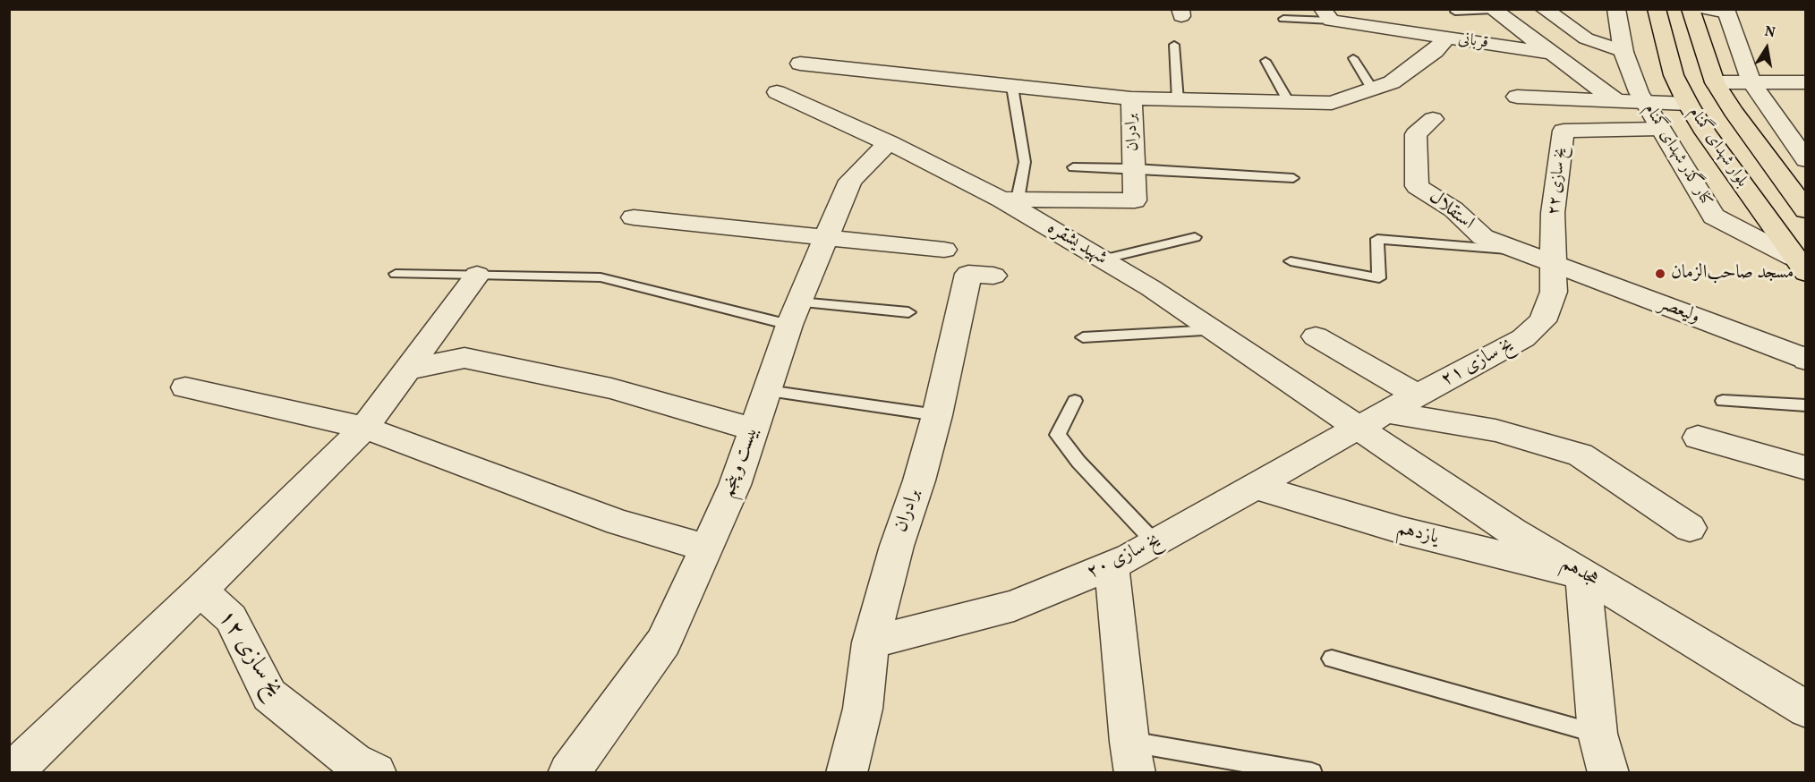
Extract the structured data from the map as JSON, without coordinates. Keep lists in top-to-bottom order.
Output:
{
  "streets": {
    "highway": ["بلوار شهدای گمنام"],
    "street": [
      "قربانی",
      "برادران",
      "کنار گذر شهدای گمنام",
      "یخ سازی ۲۲",
      "استقلال",
      "شهید یشقره",
      "ولیعصر",
      "یخ سازی ۲۱",
      "بیست و پنجم",
      "یازدهم",
      "یخ سازی ۲۰",
      "هجدهم",
      "یخ سازی ۱۲"
    ]
  },
  "crossings": [
    ["برادران", "شهید یشقره"],
    ["برادران", "یخ سازی ۲۰"],
    ["بلوار شهدای گمنام", "کنار گذر شهدای گمنام"],
    ["کنار گذر شهدای گمنام", "یخ سازی ۲۲"],
    ["یخ سازی ۲۲", "استقلال"],
    ["یخ سازی ۲۲", "ولیعصر"],
    ["یخ سازی ۲۲", "یخ سازی ۲۱"],
    ["استقلال", "ولیعصر"],
    ["استقلال", "یخ سازی ۲۱"],
    ["شهید یشقره", "یخ سازی ۲۱"],
    ["شهید یشقره", "بیست و پنجم"],
    ["شهید یشقره", "یخ سازی ۲۰"],
    ["شهید یشقره", "هجدهم"],
    ["ولیعصر", "یخ سازی ۲۱"],
    ["یخ سازی ۲۱", "یخ سازی ۲۰"],
    ["یخ سازی ۲۱", "هجدهم"],
    ["یازدهم", "یخ سازی ۲۰"],
    ["یازدهم", "هجدهم"],
    ["یخ سازی ۲۰", "هجدهم"]
  ],
  "places": ["مسجد صاحب‌الزمان"],
  "north": "top"
}
